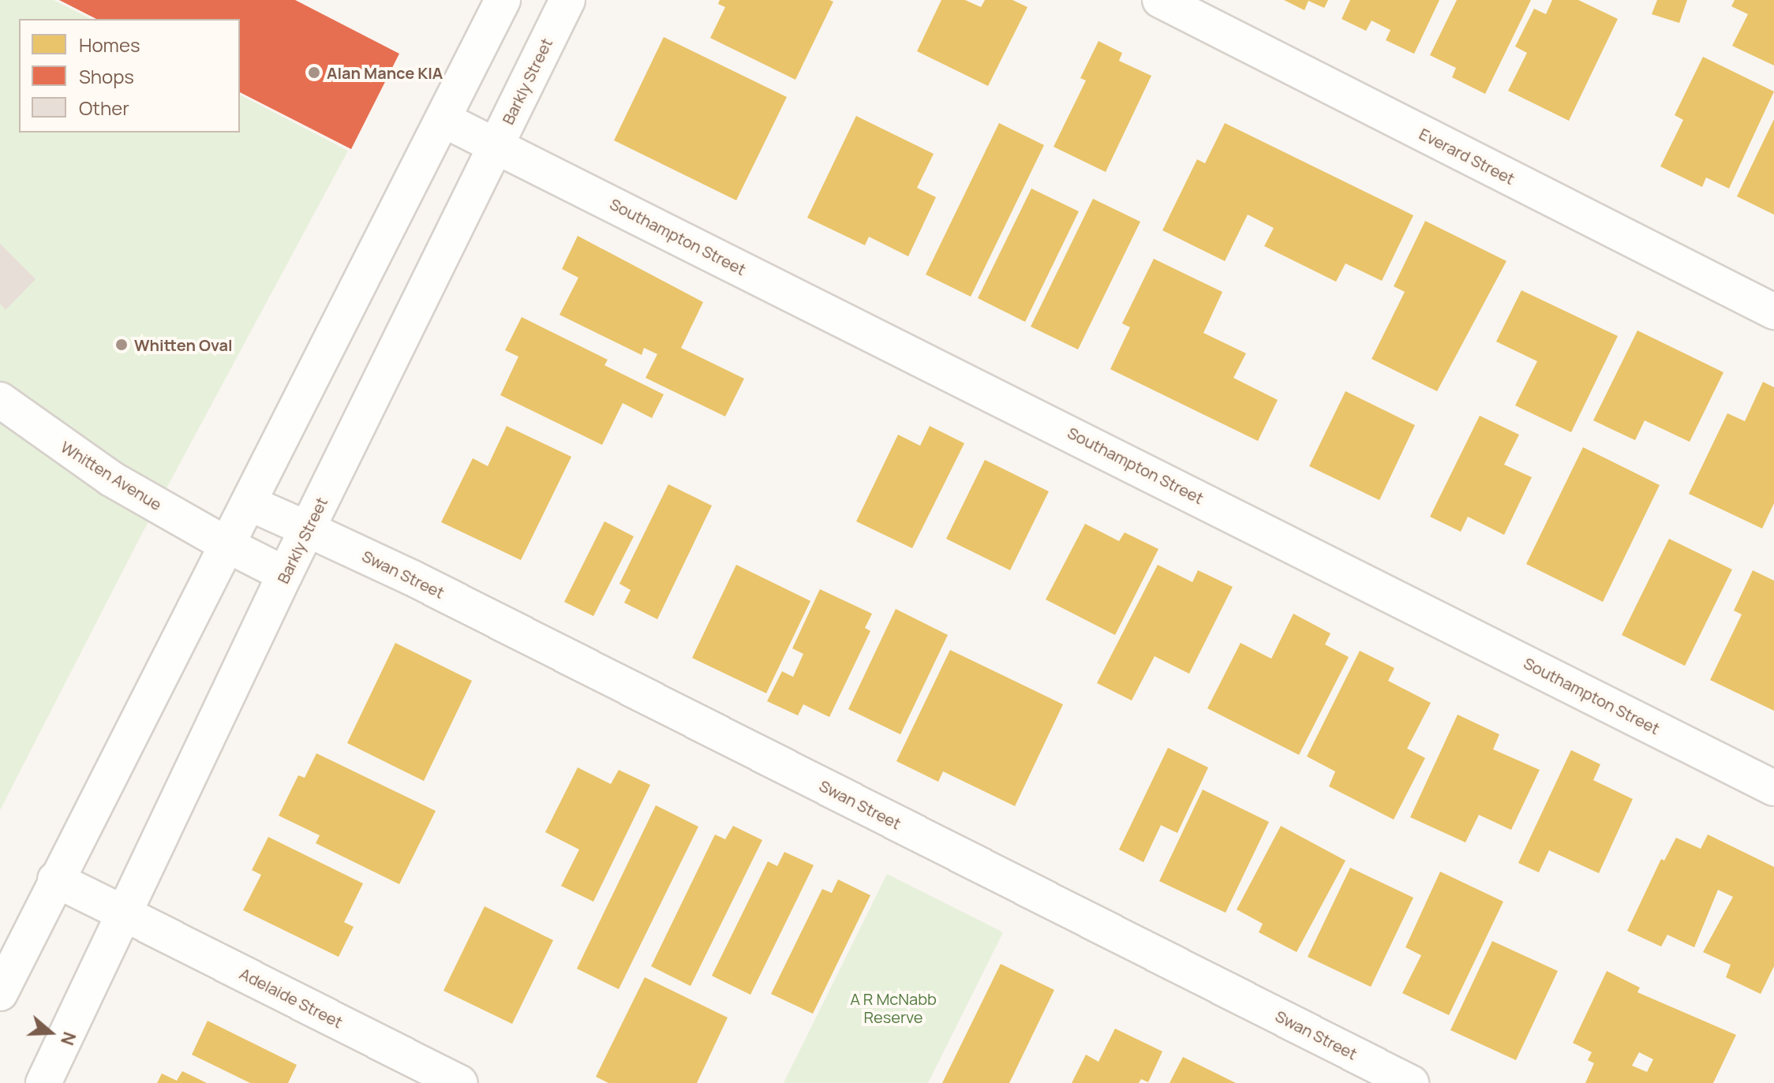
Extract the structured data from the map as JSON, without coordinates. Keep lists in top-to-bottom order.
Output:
{
  "streets": {
    "street": [
      "Barkly Street",
      "Everard Street",
      "Southampton Street",
      "Whitten Avenue",
      "Swan Street",
      "Adelaide Street"
    ]
  },
  "crossings": [
    ["Barkly Street", "Southampton Street"],
    ["Barkly Street", "Whitten Avenue"],
    ["Barkly Street", "Swan Street"],
    ["Barkly Street", "Adelaide Street"]
  ],
  "parks": ["A R McNabb Reserve"],
  "places": ["Alan Mance KIA", "Whitten Oval"],
  "legend": ["Homes", "Shops", "Other"],
  "north": "right"
}
